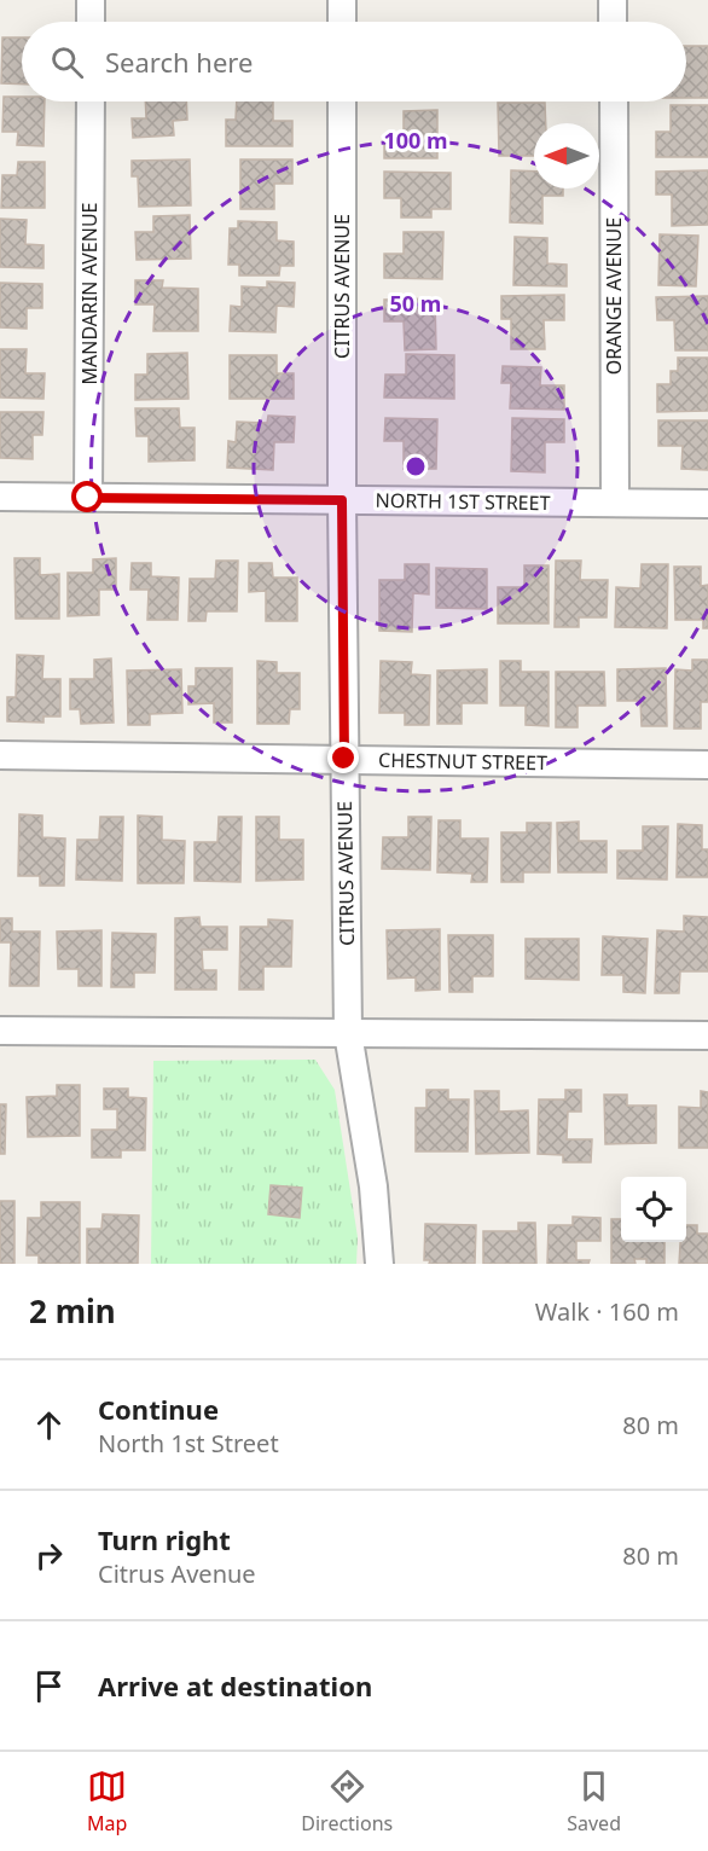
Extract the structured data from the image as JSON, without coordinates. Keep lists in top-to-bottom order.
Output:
{
  "streets": {
    "street": [
      "CITRUS AVENUE",
      "MANDARIN AVENUE",
      "ORANGE AVENUE",
      "NORTH 1ST STREET",
      "CHESTNUT STREET"
    ]
  },
  "crossings": [
    ["CITRUS AVENUE", "NORTH 1ST STREET"],
    ["CITRUS AVENUE", "CHESTNUT STREET"],
    ["MANDARIN AVENUE", "NORTH 1ST STREET"],
    ["ORANGE AVENUE", "NORTH 1ST STREET"]
  ],
  "north": "left",
  "page": {
    "search": "Search here",
    "heading": ["2 min", "Walk · 160 m"],
    "list": [
      ["Continue", "North 1st Street", "80 m"],
      ["Turn right", "Citrus Avenue", "80 m"],
      "Arrive at destination"
    ],
    "nav": ["Map", "Directions", "Saved"]
  },
  "rings": ["100 m", "50 m"]
}
